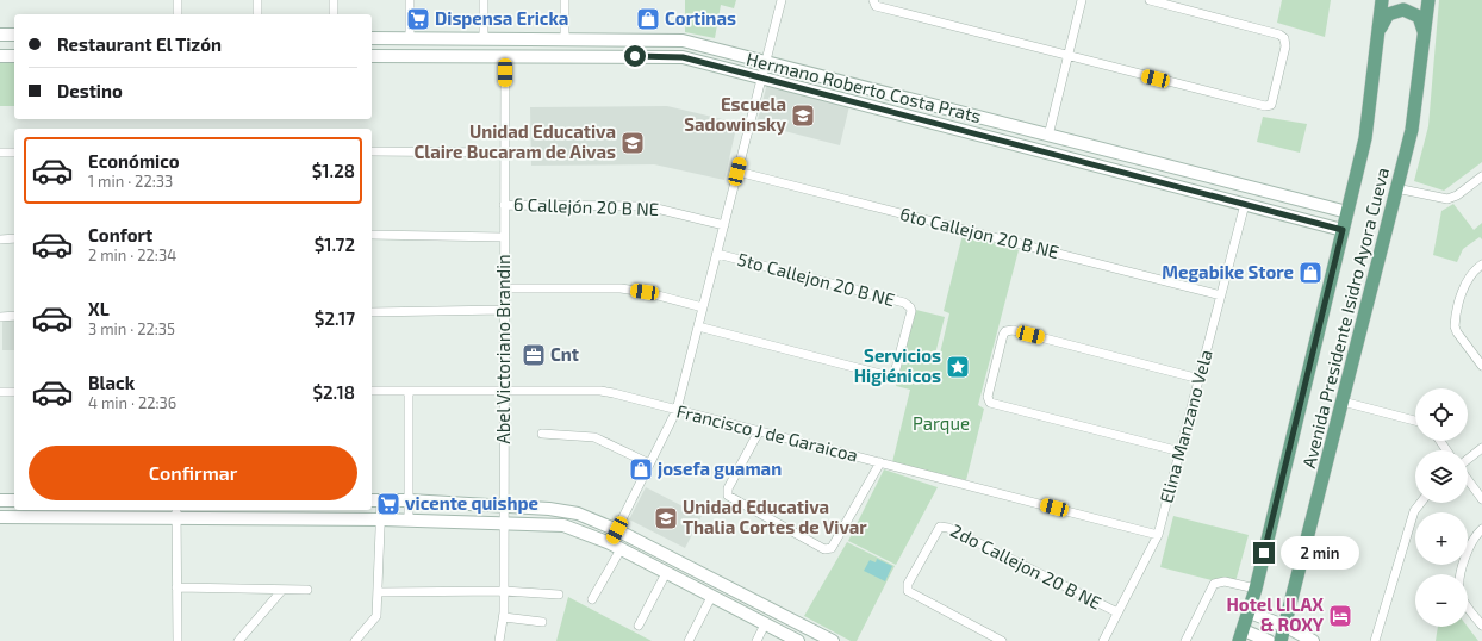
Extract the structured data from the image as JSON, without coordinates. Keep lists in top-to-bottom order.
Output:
{
  "streets": {
    "main road": ["Avenida Presidente Isidro Ayora Cueva"],
    "street": [
      "Hermano Roberto Costa Prats",
      "6 Callejón 20 B NE",
      "6to Callejon 20 B NE",
      "5to Callejon 20 B NE",
      "Abel Victoriano Brandin",
      "Elina Manzano Vela",
      "Francisco J de Garaicoa",
      "2do Callejon 20 B NE"
    ]
  },
  "crossings": [
    ["Hermano Roberto Costa Prats", "Avenida Presidente Isidro Ayora Cueva"],
    ["Hermano Roberto Costa Prats", "Abel Victoriano Brandin"],
    ["Hermano Roberto Costa Prats", "Elina Manzano Vela"],
    ["6 Callejón 20 B NE", "Abel Victoriano Brandin"],
    ["6to Callejon 20 B NE", "Elina Manzano Vela"],
    ["Abel Victoriano Brandin", "Francisco J de Garaicoa"],
    ["Elina Manzano Vela", "Francisco J de Garaicoa"],
    ["Elina Manzano Vela", "2do Callejon 20 B NE"]
  ],
  "parks": ["Parque"],
  "places": {
    "supermarket": ["Dispensa Ericka", "vicente quishpe"],
    "shop": ["Cortinas", "Megabike Store", "josefa guaman"],
    "school or university": ["Escuela Sadowinsky", "Unidad Educativa Claire Bucaram de Aivas", "Unidad Educativa Thalia Cortes de Vivar"],
    "office": ["Cnt"],
    "place": ["Servicios Higiénicos"],
    "hotel": ["Hotel LILAX & ROXY"]
  },
  "page": {
    "banner": ["Restaurant El Tizón", "Destino"],
    "list": [
      {
        "name": "Económico",
        "note": "1 min · 22:33",
        "value": "$1.28"
      },
      {
        "name": "Confort",
        "note": "2 min · 22:34",
        "value": "$1.72"
      },
      {
        "name": "XL",
        "note": "3 min · 22:35",
        "value": "$2.17"
      },
      {
        "name": "Black",
        "note": "4 min · 22:36",
        "value": "$2.18"
      }
    ],
    "map_buttons": ["+", "−"],
    "buttons": "Confirmar",
    "bubble": "2 min"
  }
}
